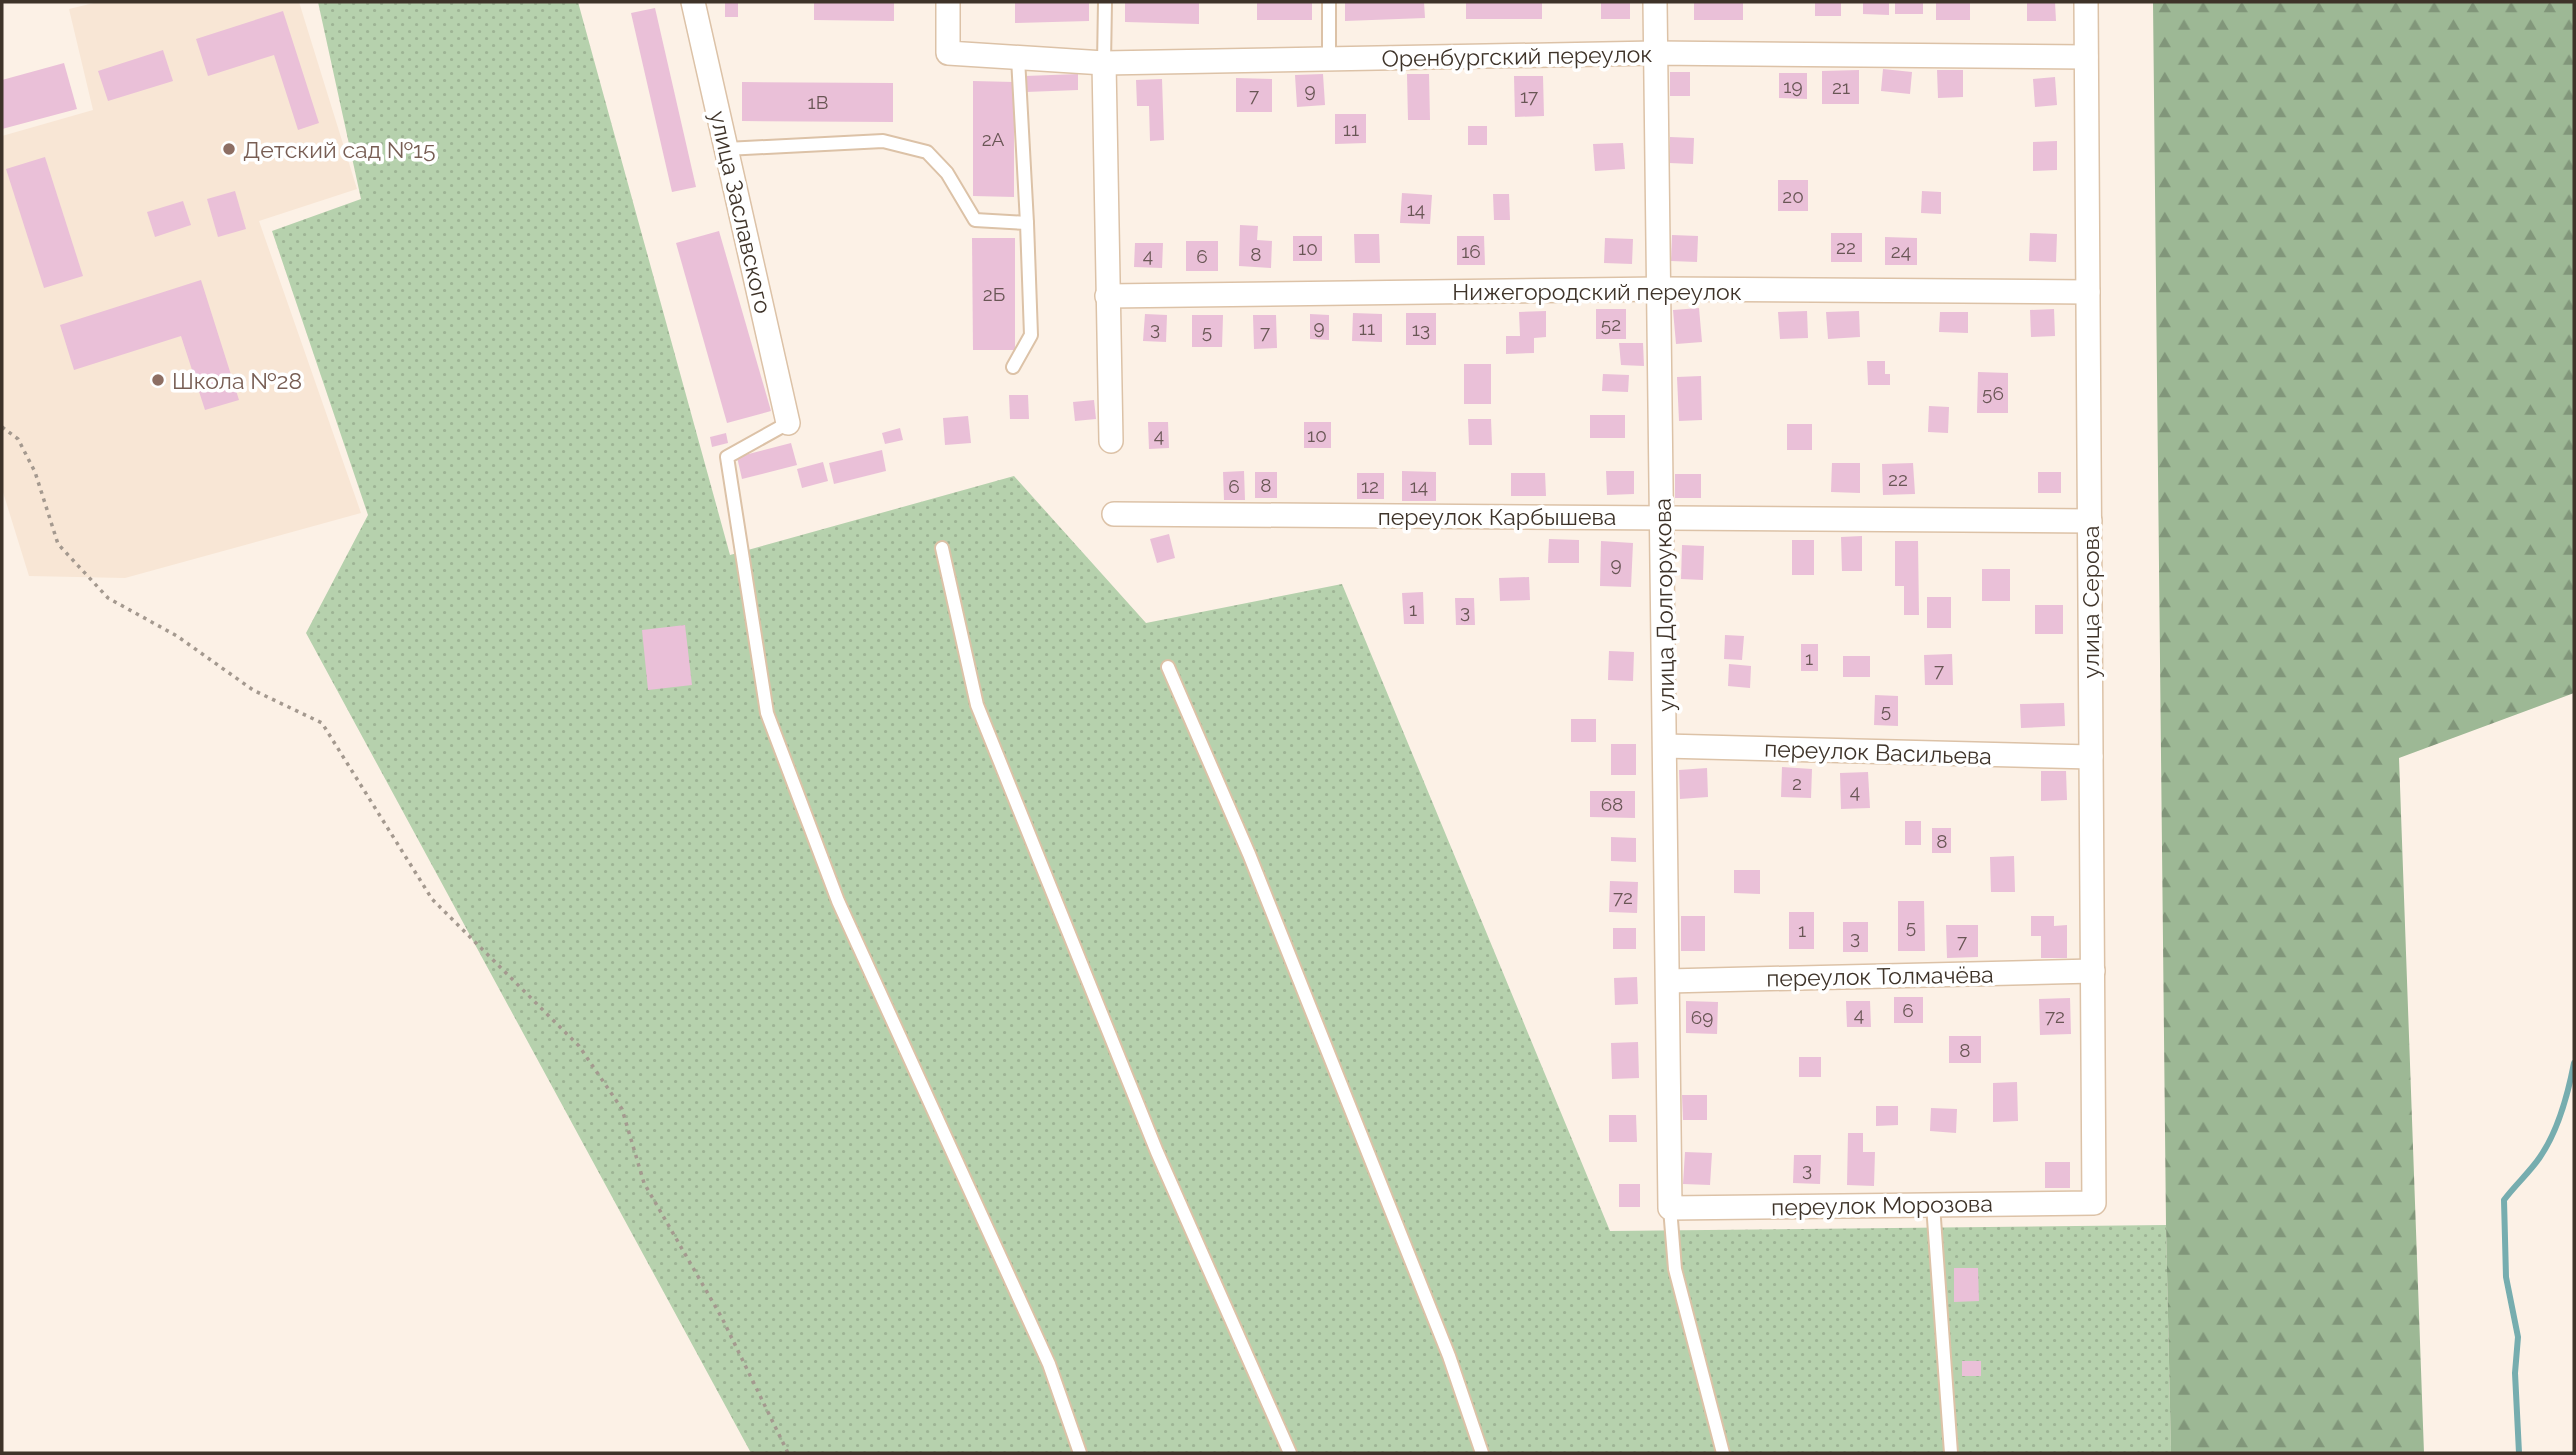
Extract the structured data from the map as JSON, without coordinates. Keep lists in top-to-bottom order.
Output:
{
  "streets": {
    "street": [
      "Оренбургский переулок",
      "улица Заславского",
      "Нижегородский переулок",
      "переулок Карбышева",
      "улица Серова",
      "улица Долгорукова",
      "переулок Васильева",
      "переулок Толмачёва",
      "переулок Морозова"
    ]
  },
  "crossings": [
    ["Оренбургский переулок", "улица Серова"],
    ["Оренбургский переулок", "улица Долгорукова"],
    ["Нижегородский переулок", "улица Серова"],
    ["Нижегородский переулок", "улица Долгорукова"],
    ["переулок Карбышева", "улица Серова"],
    ["переулок Карбышева", "улица Долгорукова"],
    ["улица Серова", "переулок Васильева"],
    ["улица Серова", "переулок Толмачёва"],
    ["улица Серова", "переулок Морозова"],
    ["улица Долгорукова", "переулок Васильева"],
    ["улица Долгорукова", "переулок Толмачёва"],
    ["улица Долгорукова", "переулок Морозова"]
  ],
  "places": ["Детский сад №15", "Школа №28"],
  "house_numbers": [
    "19",
    "21",
    "9",
    "7",
    "17",
    "1В",
    "11",
    "2А",
    "20",
    "14",
    "22",
    "10",
    "16",
    "24",
    "8",
    "4",
    "6",
    "2Б",
    "52",
    "9",
    "3",
    "11",
    "13",
    "5",
    "7",
    "56",
    "4",
    "10",
    "22",
    "8",
    "6",
    "12",
    "14",
    "9",
    "1",
    "3",
    "1",
    "7",
    "5",
    "2",
    "4",
    "68",
    "8",
    "72",
    "5",
    "1",
    "3",
    "7",
    "6",
    "4",
    "72",
    "69",
    "8",
    "3"
  ]
}
